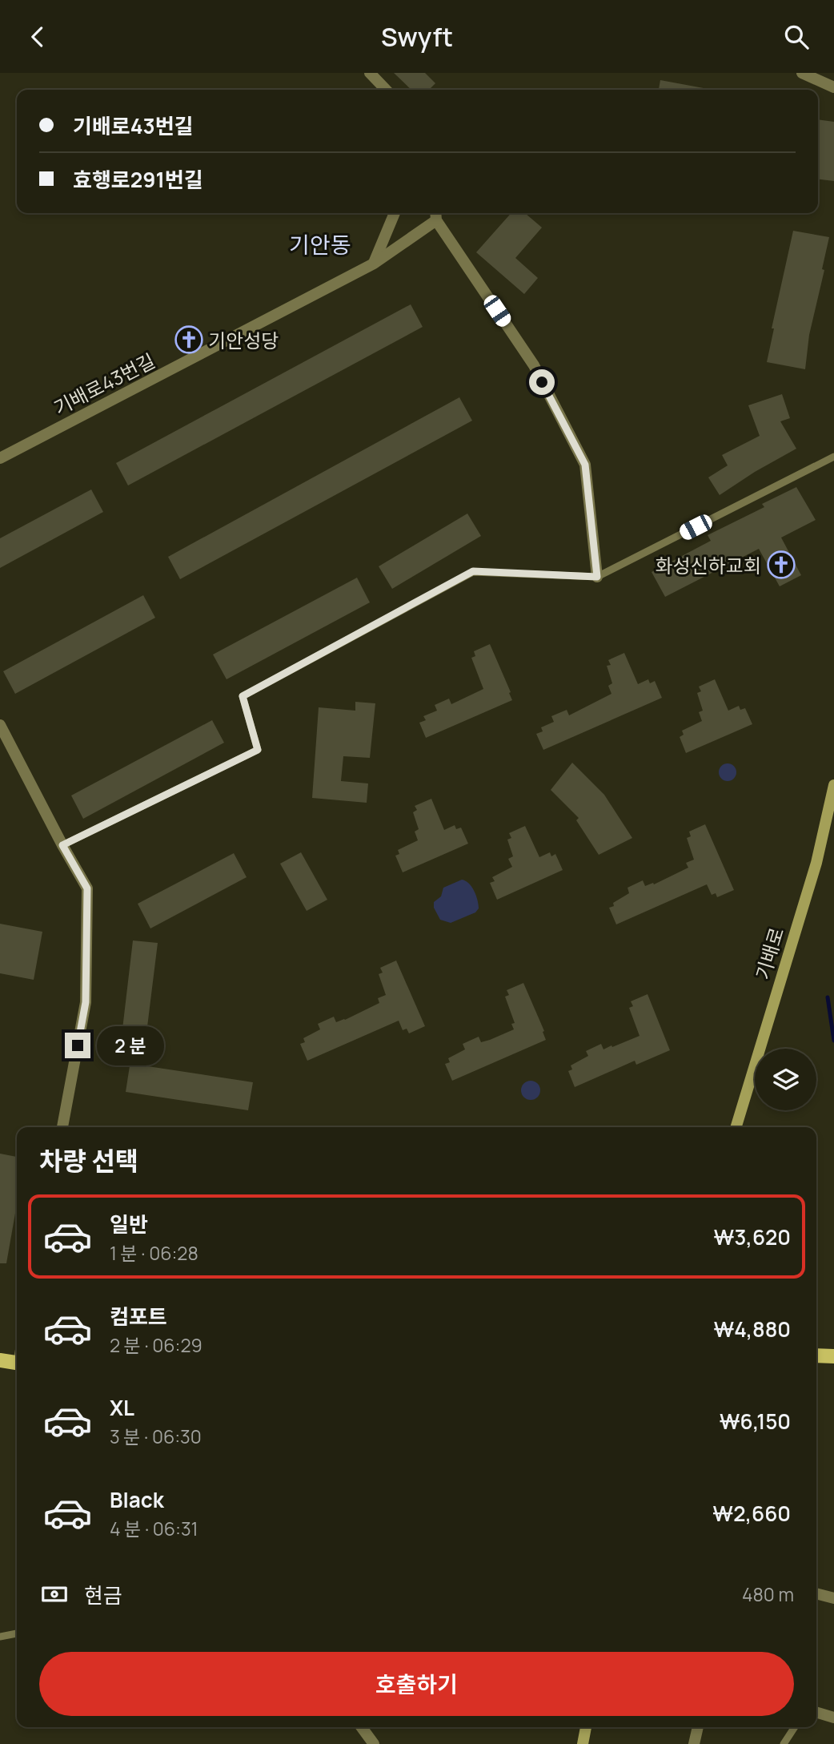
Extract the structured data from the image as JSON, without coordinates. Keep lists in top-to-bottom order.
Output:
{
  "streets": {
    "street": ["기배로43번길", "기배로"]
  },
  "districts": ["기안동"],
  "places": {
    "church": ["기안성당", "화성신하교회"]
  },
  "page": {
    "header": "Swyft",
    "banner": ["기배로43번길", "효행로291번길"],
    "bubble": "2 분",
    "heading": "차량 선택",
    "list": [
      {
        "name": "일반",
        "note": "1 분 · 06:28",
        "value": "₩3,620"
      },
      {
        "name": "컴포트",
        "note": "2 분 · 06:29",
        "value": "₩4,880"
      },
      {
        "name": "XL",
        "note": "3 분 · 06:30",
        "value": "₩6,150"
      },
      {
        "name": "Black",
        "note": "4 분 · 06:31",
        "value": "₩2,660"
      }
    ],
    "pay": ["현금", "480 m"],
    "buttons": "호출하기"
  }
}
